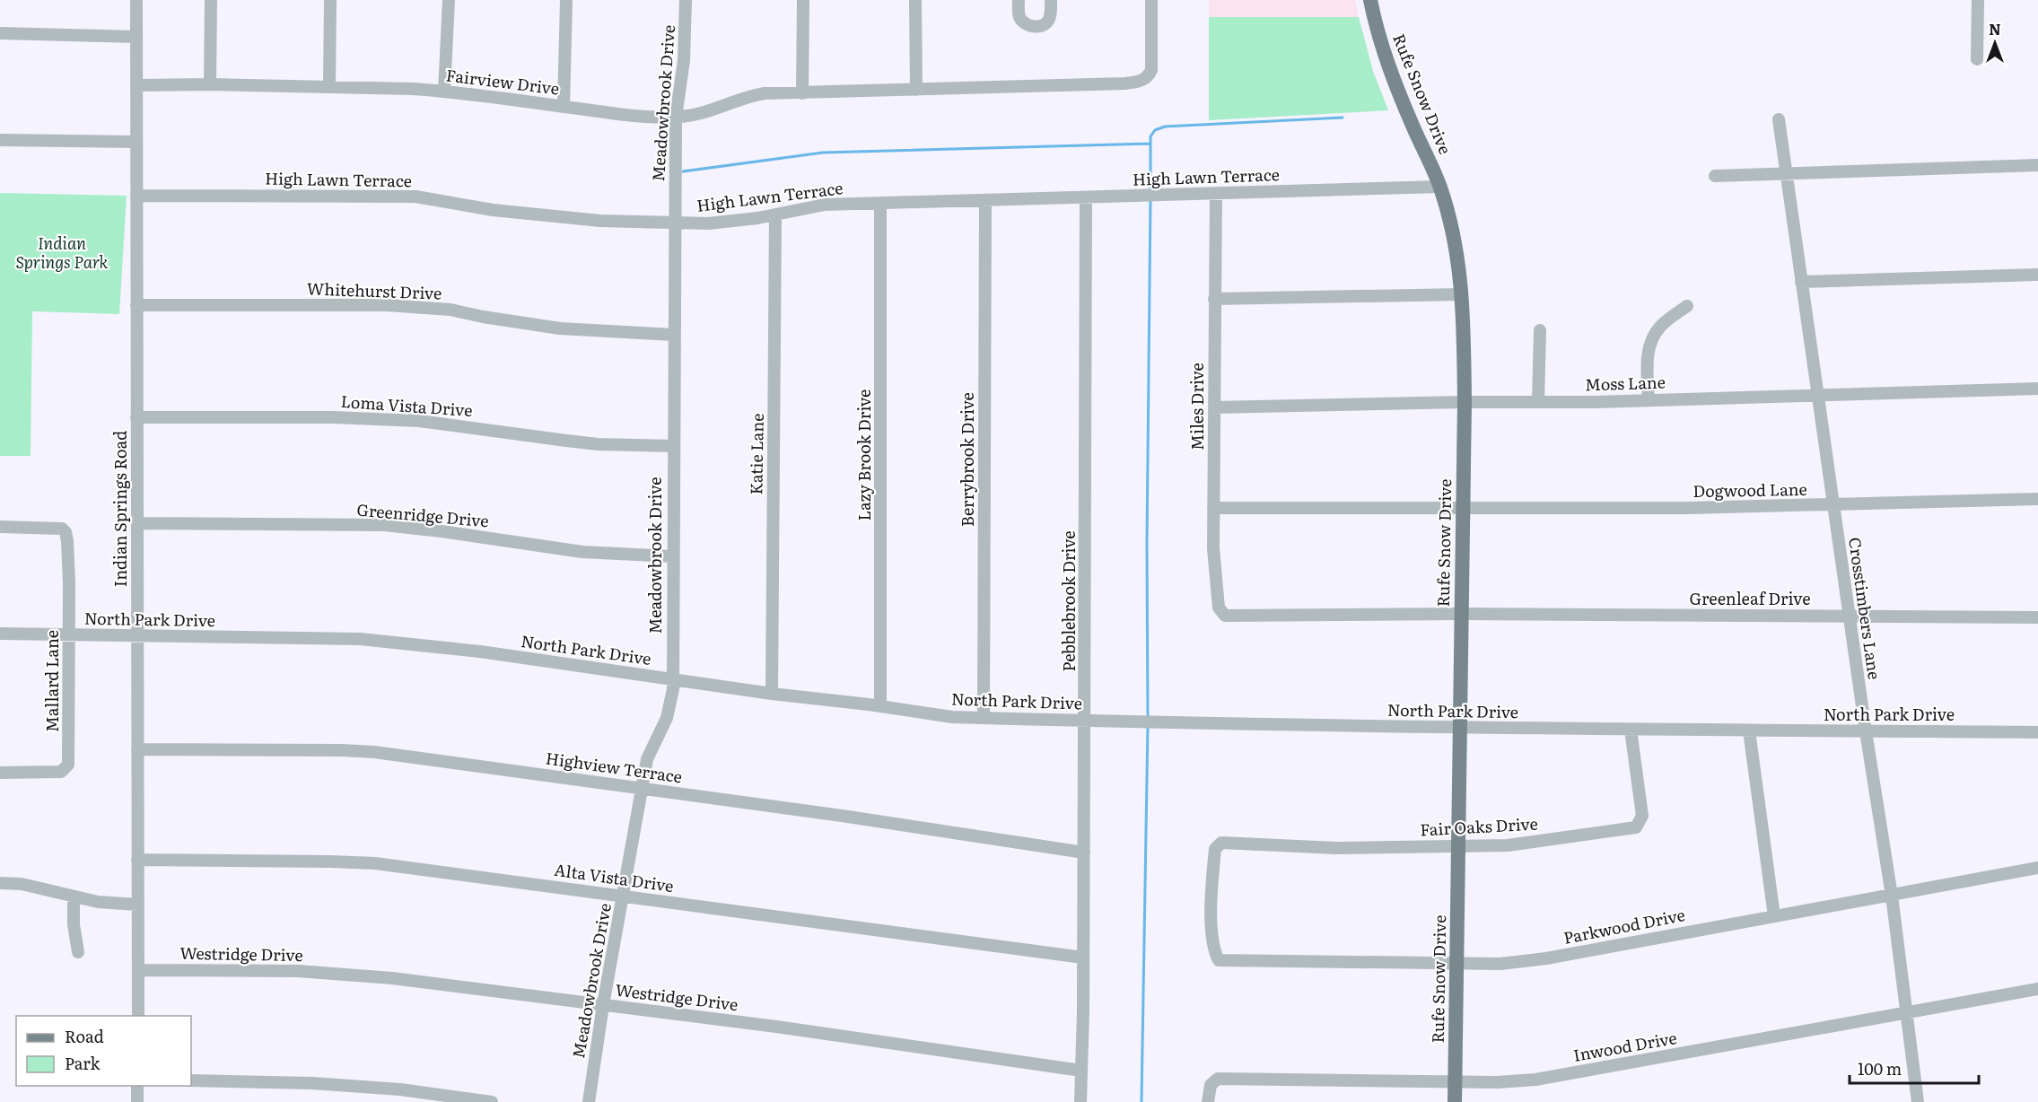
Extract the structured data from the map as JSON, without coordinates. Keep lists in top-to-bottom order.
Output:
{
  "streets": {
    "main road": ["Rufe Snow Drive"],
    "street": [
      "Fairview Drive",
      "Meadowbrook Drive",
      "High Lawn Terrace",
      "Whitehurst Drive",
      "Moss Lane",
      "Loma Vista Drive",
      "Miles Drive",
      "Katie Lane",
      "Lazy Brook Drive",
      "Berrybrook Drive",
      "Dogwood Lane",
      "Indian Springs Road",
      "Greenridge Drive",
      "Greenleaf Drive",
      "Pebblebrook Drive",
      "Crosstimbers Lane",
      "North Park Drive",
      "Mallard Lane",
      "Highview Terrace",
      "Fair Oaks Drive",
      "Alta Vista Drive",
      "Parkwood Drive",
      "Westridge Drive",
      "Inwood Drive"
    ]
  },
  "crossings": [
    ["Fairview Drive", "Meadowbrook Drive"],
    ["Fairview Drive", "Indian Springs Road"],
    ["Rufe Snow Drive", "High Lawn Terrace"],
    ["Rufe Snow Drive", "Moss Lane"],
    ["Rufe Snow Drive", "Dogwood Lane"],
    ["Rufe Snow Drive", "Greenleaf Drive"],
    ["Rufe Snow Drive", "North Park Drive"],
    ["Rufe Snow Drive", "Fair Oaks Drive"],
    ["Rufe Snow Drive", "Parkwood Drive"],
    ["Rufe Snow Drive", "Inwood Drive"],
    ["Meadowbrook Drive", "High Lawn Terrace"],
    ["Meadowbrook Drive", "Whitehurst Drive"],
    ["Meadowbrook Drive", "Loma Vista Drive"],
    ["Meadowbrook Drive", "Greenridge Drive"],
    ["Meadowbrook Drive", "North Park Drive"],
    ["Meadowbrook Drive", "Highview Terrace"],
    ["Meadowbrook Drive", "Alta Vista Drive"],
    ["Meadowbrook Drive", "Westridge Drive"],
    ["High Lawn Terrace", "Miles Drive"],
    ["High Lawn Terrace", "Katie Lane"],
    ["High Lawn Terrace", "Lazy Brook Drive"],
    ["High Lawn Terrace", "Berrybrook Drive"],
    ["High Lawn Terrace", "Indian Springs Road"],
    ["High Lawn Terrace", "Pebblebrook Drive"],
    ["Whitehurst Drive", "Indian Springs Road"],
    ["Moss Lane", "Miles Drive"],
    ["Moss Lane", "Crosstimbers Lane"],
    ["Loma Vista Drive", "Indian Springs Road"],
    ["Miles Drive", "Dogwood Lane"],
    ["Miles Drive", "Greenleaf Drive"],
    ["Katie Lane", "North Park Drive"],
    ["Lazy Brook Drive", "North Park Drive"],
    ["Berrybrook Drive", "North Park Drive"],
    ["Dogwood Lane", "Crosstimbers Lane"],
    ["Indian Springs Road", "Greenridge Drive"],
    ["Indian Springs Road", "North Park Drive"],
    ["Indian Springs Road", "Highview Terrace"],
    ["Indian Springs Road", "Alta Vista Drive"],
    ["Indian Springs Road", "Westridge Drive"],
    ["Greenleaf Drive", "Crosstimbers Lane"],
    ["Pebblebrook Drive", "North Park Drive"],
    ["Pebblebrook Drive", "Highview Terrace"],
    ["Pebblebrook Drive", "Alta Vista Drive"],
    ["Pebblebrook Drive", "Westridge Drive"],
    ["Crosstimbers Lane", "North Park Drive"],
    ["Crosstimbers Lane", "Parkwood Drive"],
    ["Crosstimbers Lane", "Inwood Drive"],
    ["North Park Drive", "Mallard Lane"],
    ["North Park Drive", "Fair Oaks Drive"],
    ["Fair Oaks Drive", "Parkwood Drive"]
  ],
  "parks": ["Indian Springs Park"],
  "legend": ["Road", "Park"],
  "scale_bar": "100 m",
  "north": "top"
}
